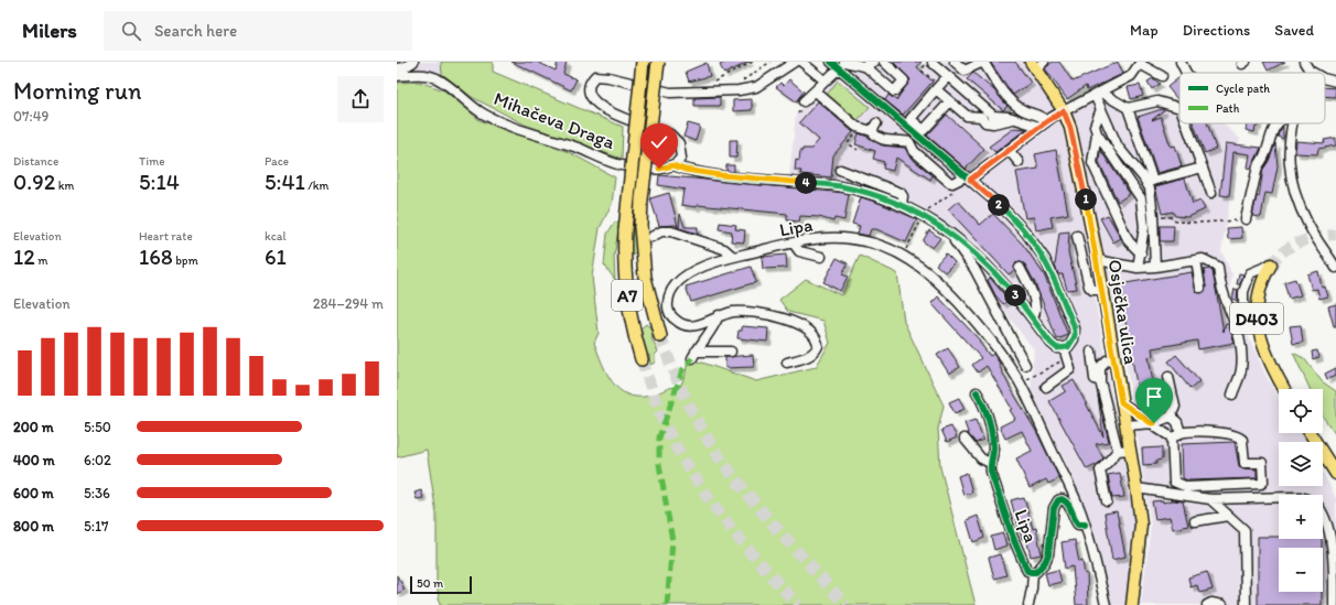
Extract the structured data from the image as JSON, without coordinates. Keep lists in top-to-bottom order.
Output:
{
  "streets": {
    "highway": ["Mihačeva Draga", "A7"],
    "main road": ["Osječka ulica", "D403"],
    "street": ["Lipa"]
  },
  "legend": ["Cycle path", "Path"],
  "scale_bar": "50 m",
  "page": {
    "header": "Milers",
    "search": "Search here",
    "nav": ["Map", "Directions", "Saved"],
    "heading": ["Morning run", "07:49"],
    "stats": [
      ["Distance", "0.92 km"],
      ["Time", "5:14"],
      ["Pace", "5:41 /km"],
      ["Elevation", "12 m"],
      ["Heart rate", "168 bpm"],
      ["kcal", "61"]
    ],
    "pins": [
      "4",
      "1",
      "2",
      "3"
    ],
    "chart": ["Elevation", "284–294 m"],
    "map_buttons": ["+", "−"],
    "list": [
      {
        "name": "200 m",
        "note": "5:50"
      },
      {
        "name": "400 m",
        "note": "6:02"
      },
      {
        "name": "600 m",
        "note": "5:36"
      },
      {
        "name": "800 m",
        "note": "5:17"
      }
    ],
    "scale": "50 m"
  }
}
